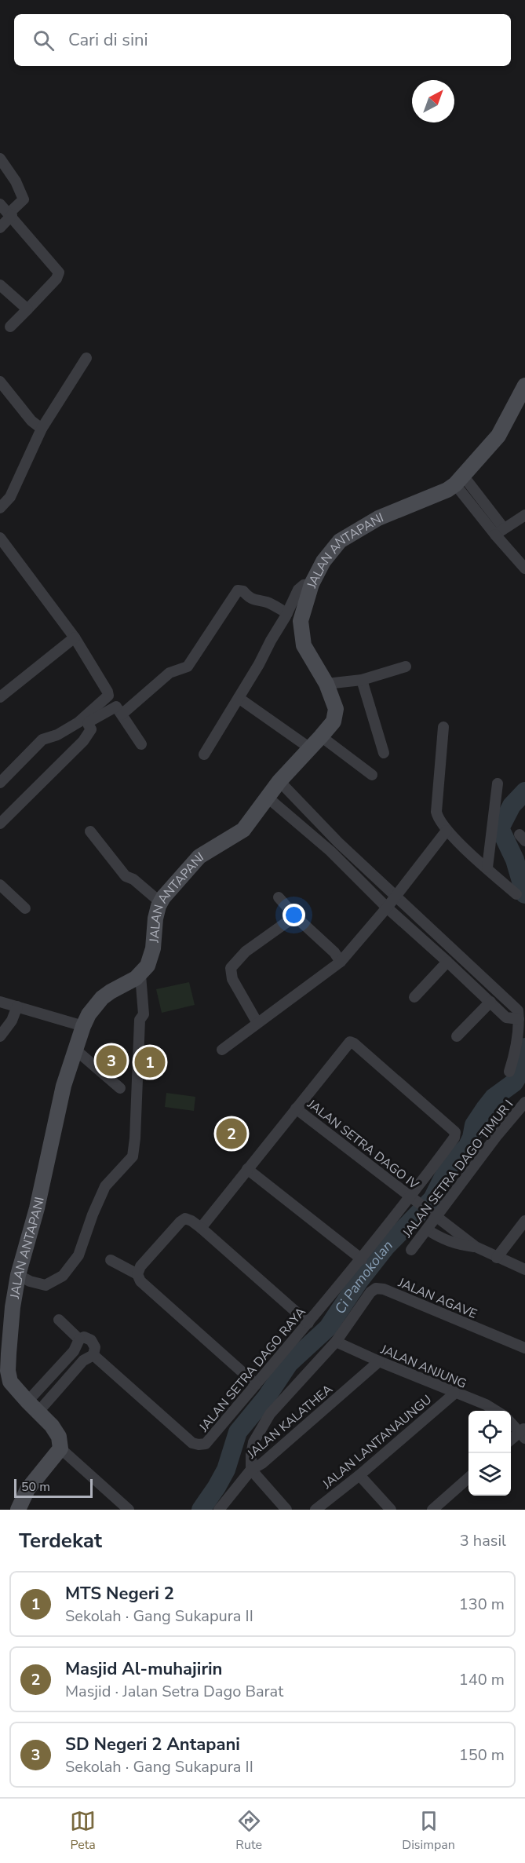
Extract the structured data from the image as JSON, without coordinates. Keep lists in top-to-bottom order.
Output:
{
  "streets": {
    "street": [
      "JALAN ANTAPANI",
      "JALAN SETRA DAGO IV",
      "JALAN SETRA DAGO TIMUR I",
      "JALAN AGAVE",
      "JALAN ANJUNG",
      "JALAN SETRA DAGO RAYA",
      "JALAN KALATHEA",
      "JALAN LANTANAUNGU"
    ]
  },
  "crossings": [
    ["JALAN SETRA DAGO IV", "JALAN SETRA DAGO TIMUR I"],
    ["JALAN SETRA DAGO IV", "JALAN SETRA DAGO RAYA"],
    ["JALAN AGAVE", "JALAN ANJUNG"],
    ["JALAN AGAVE", "JALAN KALATHEA"],
    ["JALAN ANJUNG", "JALAN KALATHEA"],
    ["JALAN ANJUNG", "JALAN LANTANAUNGU"]
  ],
  "water": ["Ci Pamokolan"],
  "scale_bar": "50 m",
  "north": "top right",
  "page": {
    "search": "Cari di sini",
    "pins": ["3", "1", "2"],
    "scale": "50 m",
    "heading": ["Terdekat", "3 hasil"],
    "list": [
      {
        "mark": "1",
        "name": "MTS Negeri 2",
        "note": "Sekolah · Gang Sukapura II",
        "value": "130 m"
      },
      {
        "mark": "2",
        "name": "Masjid Al-muhajirin",
        "note": "Masjid · Jalan Setra Dago Barat",
        "value": "140 m"
      },
      {
        "mark": "3",
        "name": "SD Negeri 2 Antapani",
        "note": "Sekolah · Gang Sukapura II",
        "value": "150 m"
      }
    ],
    "nav": ["Peta", "Rute", "Disimpan"]
  }
}
